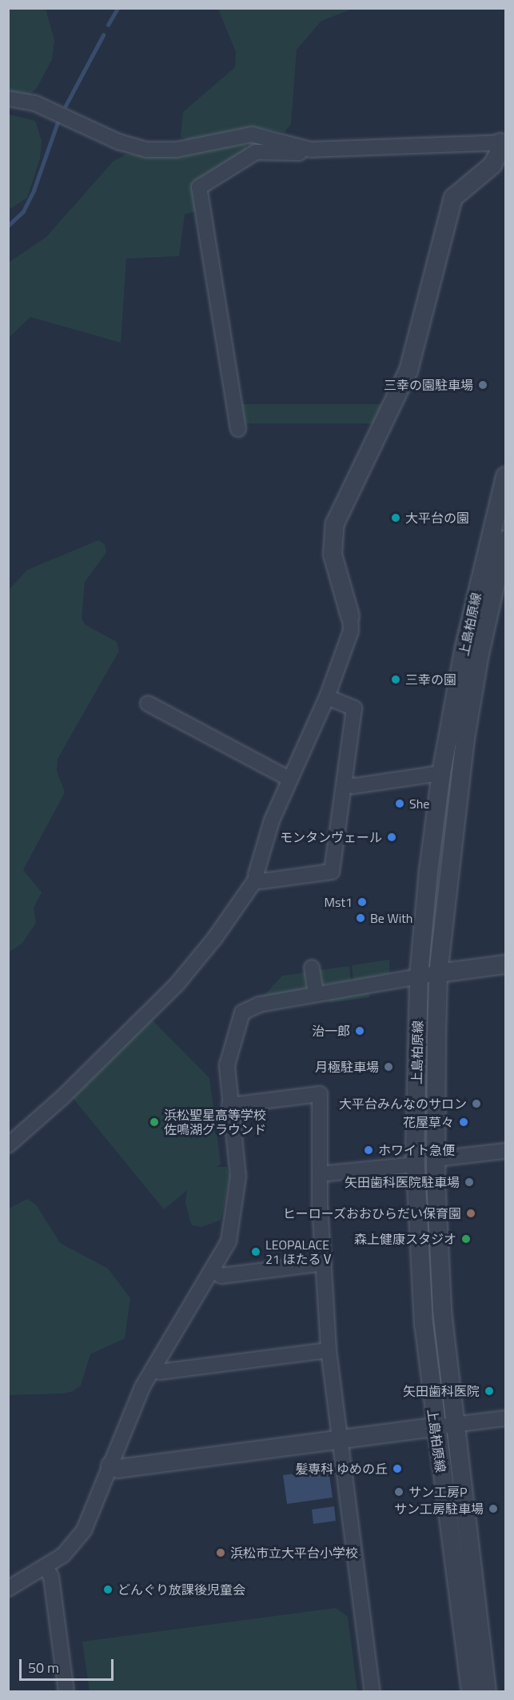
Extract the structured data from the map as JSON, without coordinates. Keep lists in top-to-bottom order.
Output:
{
  "streets": {
    "street": ["上島柏原線"]
  },
  "places": [
    "三幸の園駐車場",
    "大平台の園",
    "三幸の園",
    "She",
    "モンタンヴェール",
    "Mst1",
    "Be With",
    "治一郎",
    "月極駐車場",
    "大平台みんなのサロン",
    "浜松聖星高等学校 佐鳴湖グラウンド",
    "花屋草々",
    "ホワイト急便",
    "矢田歯科医院駐車場",
    "ヒーローズおおひらだい保育園",
    "森上健康スタジオ",
    "LEOPALACE 21 ほたるⅤ",
    "矢田歯科医院",
    "髪専科 ゆめの丘",
    "サン工房P",
    "サン工房駐車場",
    "浜松市立大平台小学校",
    "どんぐり放課後児童会"
  ],
  "scale_bar": "50 m"
}
